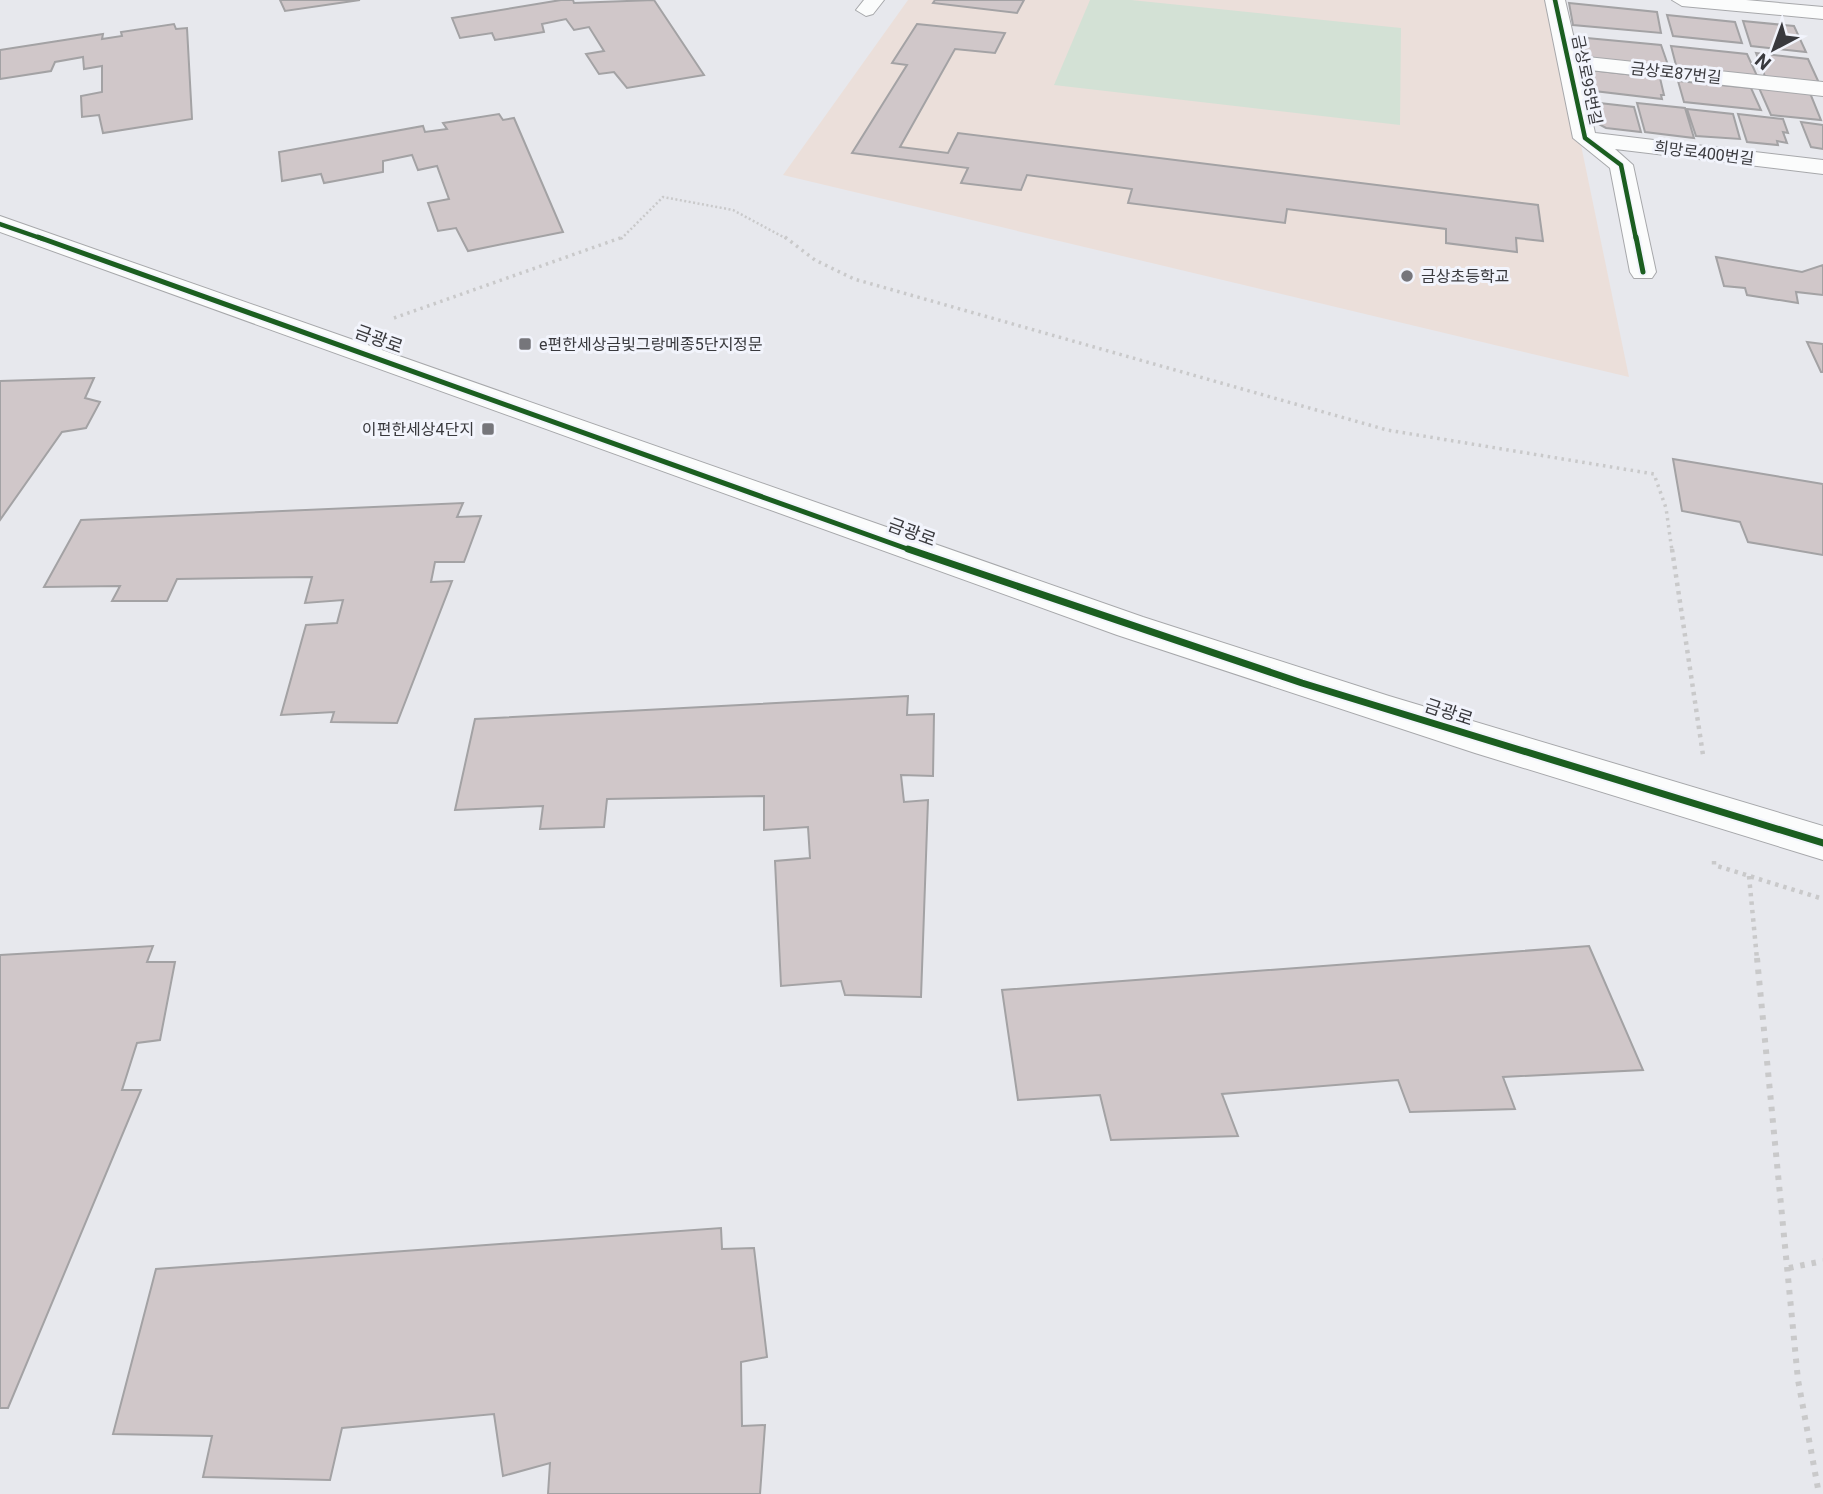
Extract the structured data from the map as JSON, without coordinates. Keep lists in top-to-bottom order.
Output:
{
  "streets": {
    "street": [
      "금상로87번길",
      "금상로95번길",
      "희망로400번길",
      "금광로"
    ]
  },
  "crossings": [
    ["금상로87번길", "금상로95번길"],
    ["금상로95번길", "희망로400번길"]
  ],
  "places": {
    "other": ["금상초등학교"],
    "transit": ["e편한세상금빛그랑메종5단지정문", "이편한세상4단지"]
  },
  "north": "bottom left"
}
